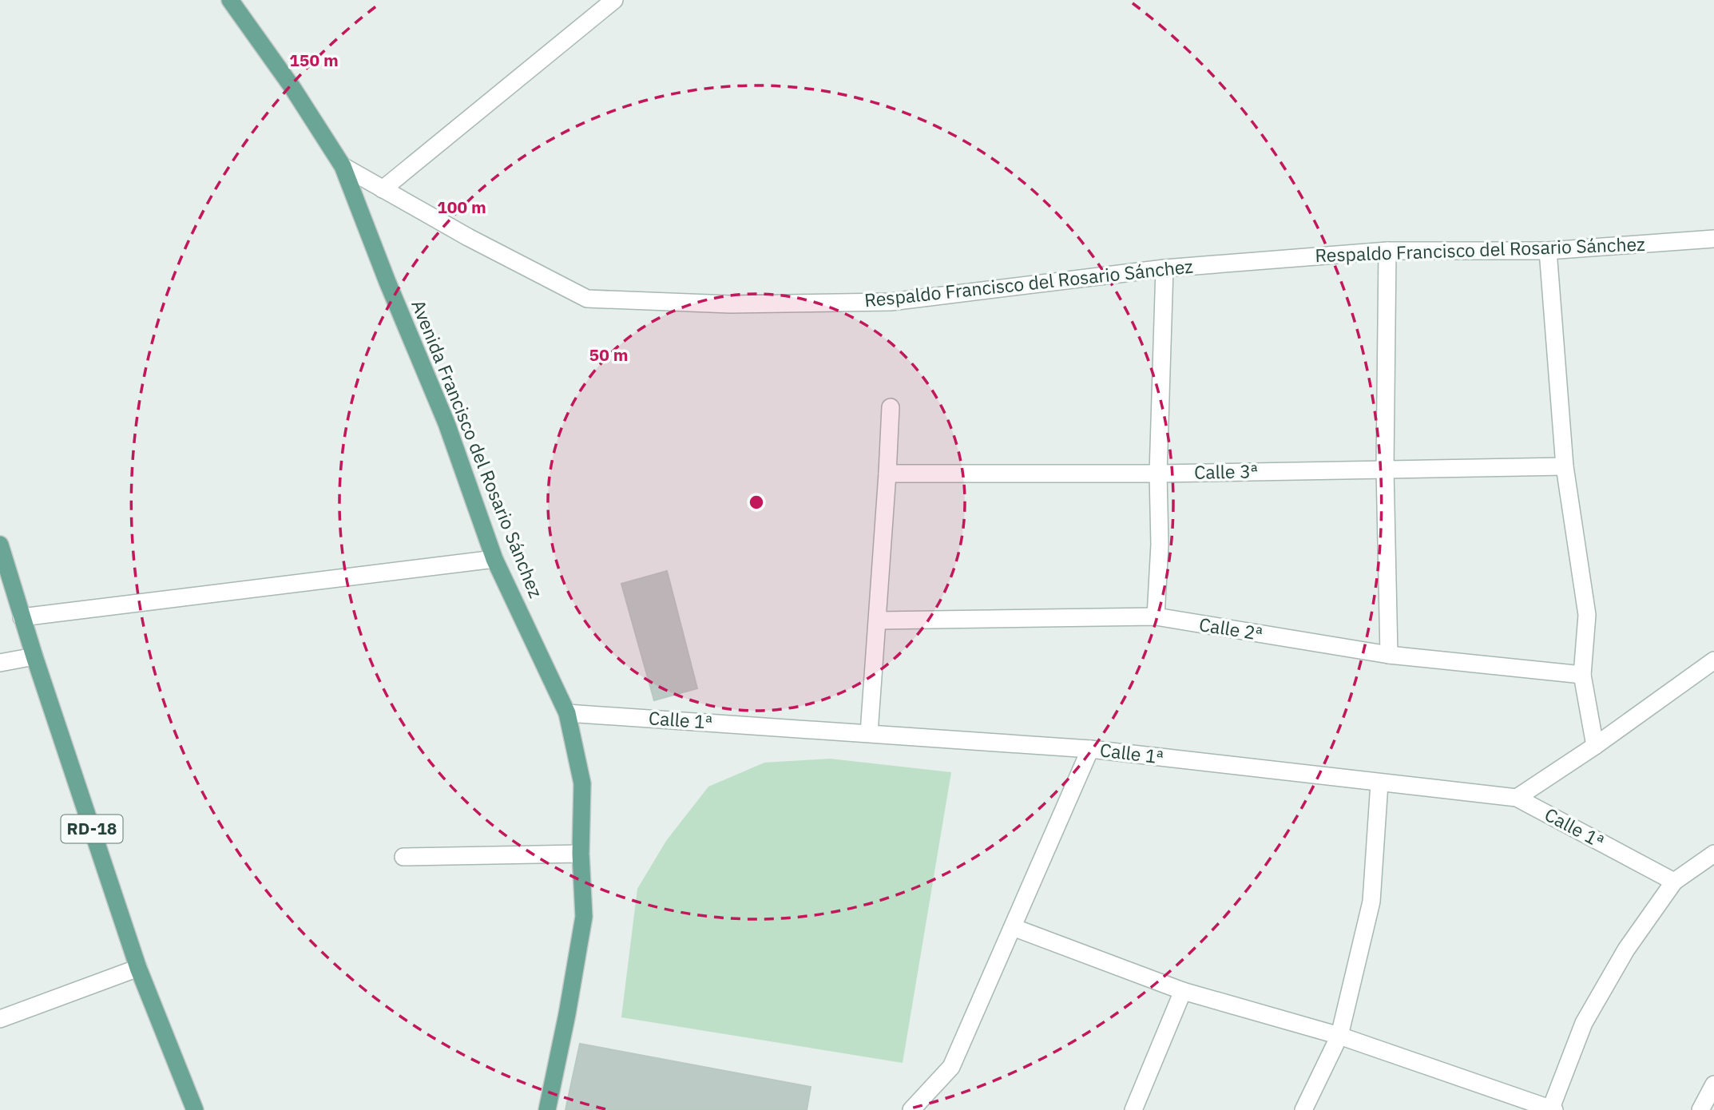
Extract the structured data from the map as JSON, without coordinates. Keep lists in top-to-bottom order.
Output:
{
  "streets": {
    "main road": ["Avenida Francisco del Rosario Sánchez", "RD-18"],
    "street": [
      "Respaldo Francisco del Rosario Sánchez",
      "Calle 3ª",
      "Calle 2ª",
      "Calle 1ª"
    ]
  },
  "crossings": [
    ["Respaldo Francisco del Rosario Sánchez", "Avenida Francisco del Rosario Sánchez"],
    ["Avenida Francisco del Rosario Sánchez", "Calle 1ª"]
  ],
  "rings": ["150 m", "100 m", "50 m"]
}
